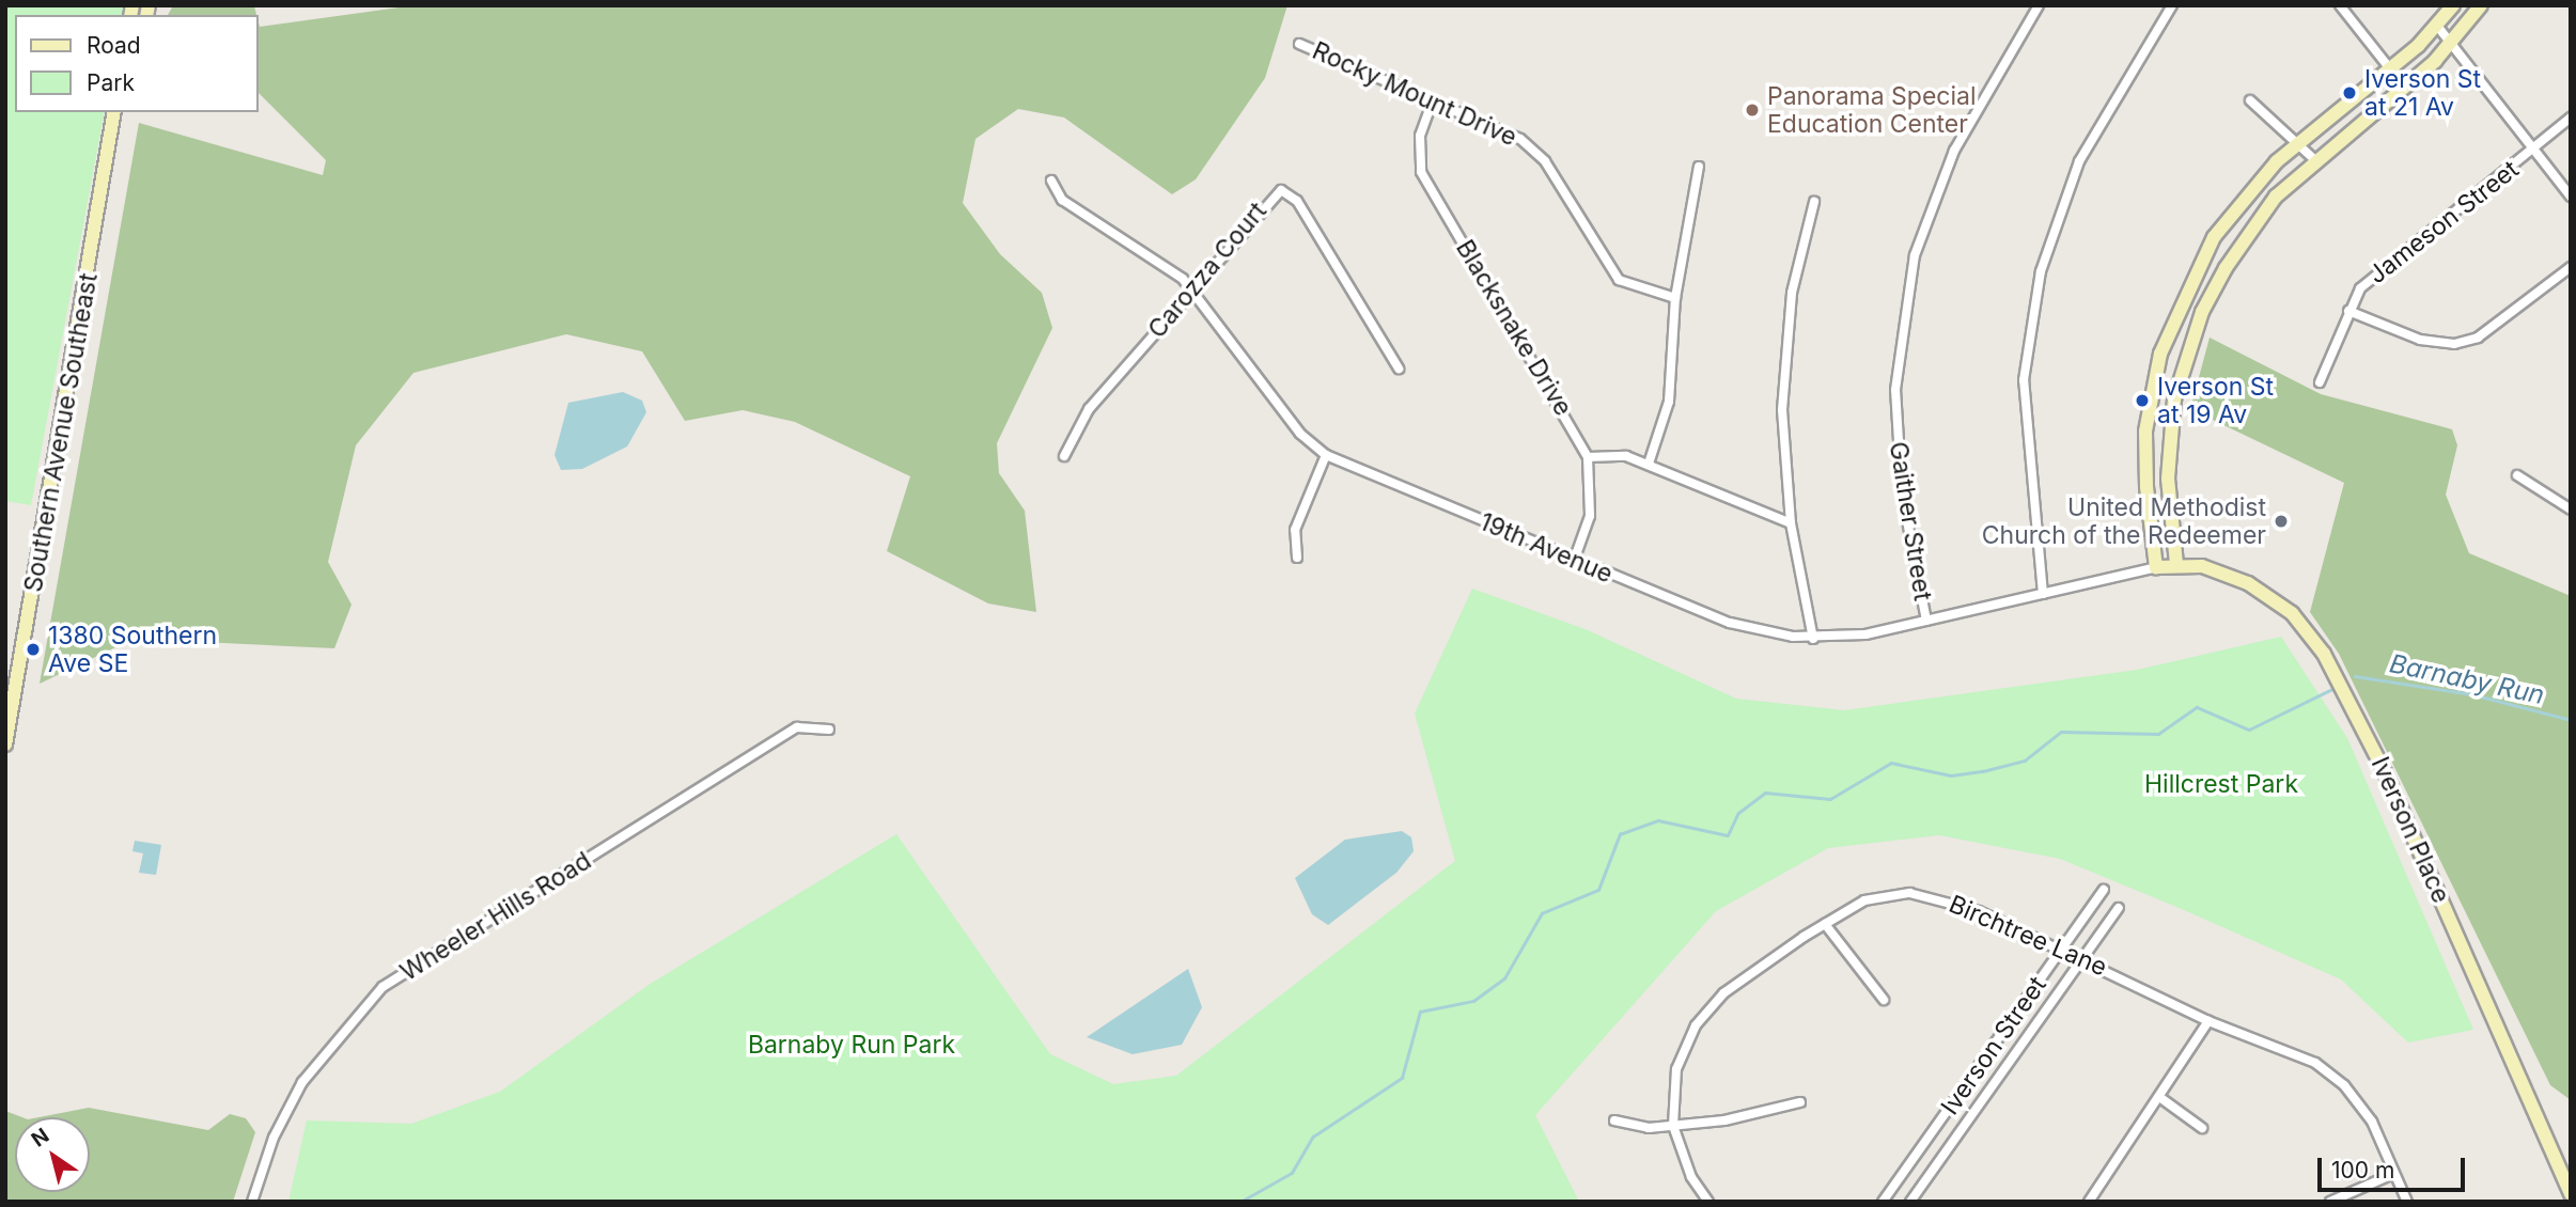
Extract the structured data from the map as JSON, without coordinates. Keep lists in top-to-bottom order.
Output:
{
  "streets": {
    "main road": ["Southern Avenue Southeast", "Iverson Place"],
    "street": [
      "Rocky Mount Drive",
      "Jameson Street",
      "Carozza Court",
      "Blacksnake Drive",
      "Gaither Street",
      "19th Avenue",
      "Wheeler Hills Road",
      "Birchtree Lane",
      "Iverson Street"
    ]
  },
  "crossings": [
    ["Rocky Mount Drive", "Blacksnake Drive"],
    ["Carozza Court", "19th Avenue"],
    ["Blacksnake Drive", "19th Avenue"],
    ["Gaither Street", "19th Avenue"],
    ["19th Avenue", "Iverson Place"],
    ["Birchtree Lane", "Iverson Street"]
  ],
  "water": ["Barnaby Run"],
  "parks": ["Hillcrest Park", "Barnaby Run Park"],
  "places": [
    "Iverson St at 21 Av",
    "Panorama Special Education Center",
    "Iverson St at 19 Av",
    "United Methodist Church of the Redeemer",
    "1380 Southern Ave SE"
  ],
  "legend": ["Road", "Park"],
  "scale_bar": "100 m",
  "north": "top left"
}
